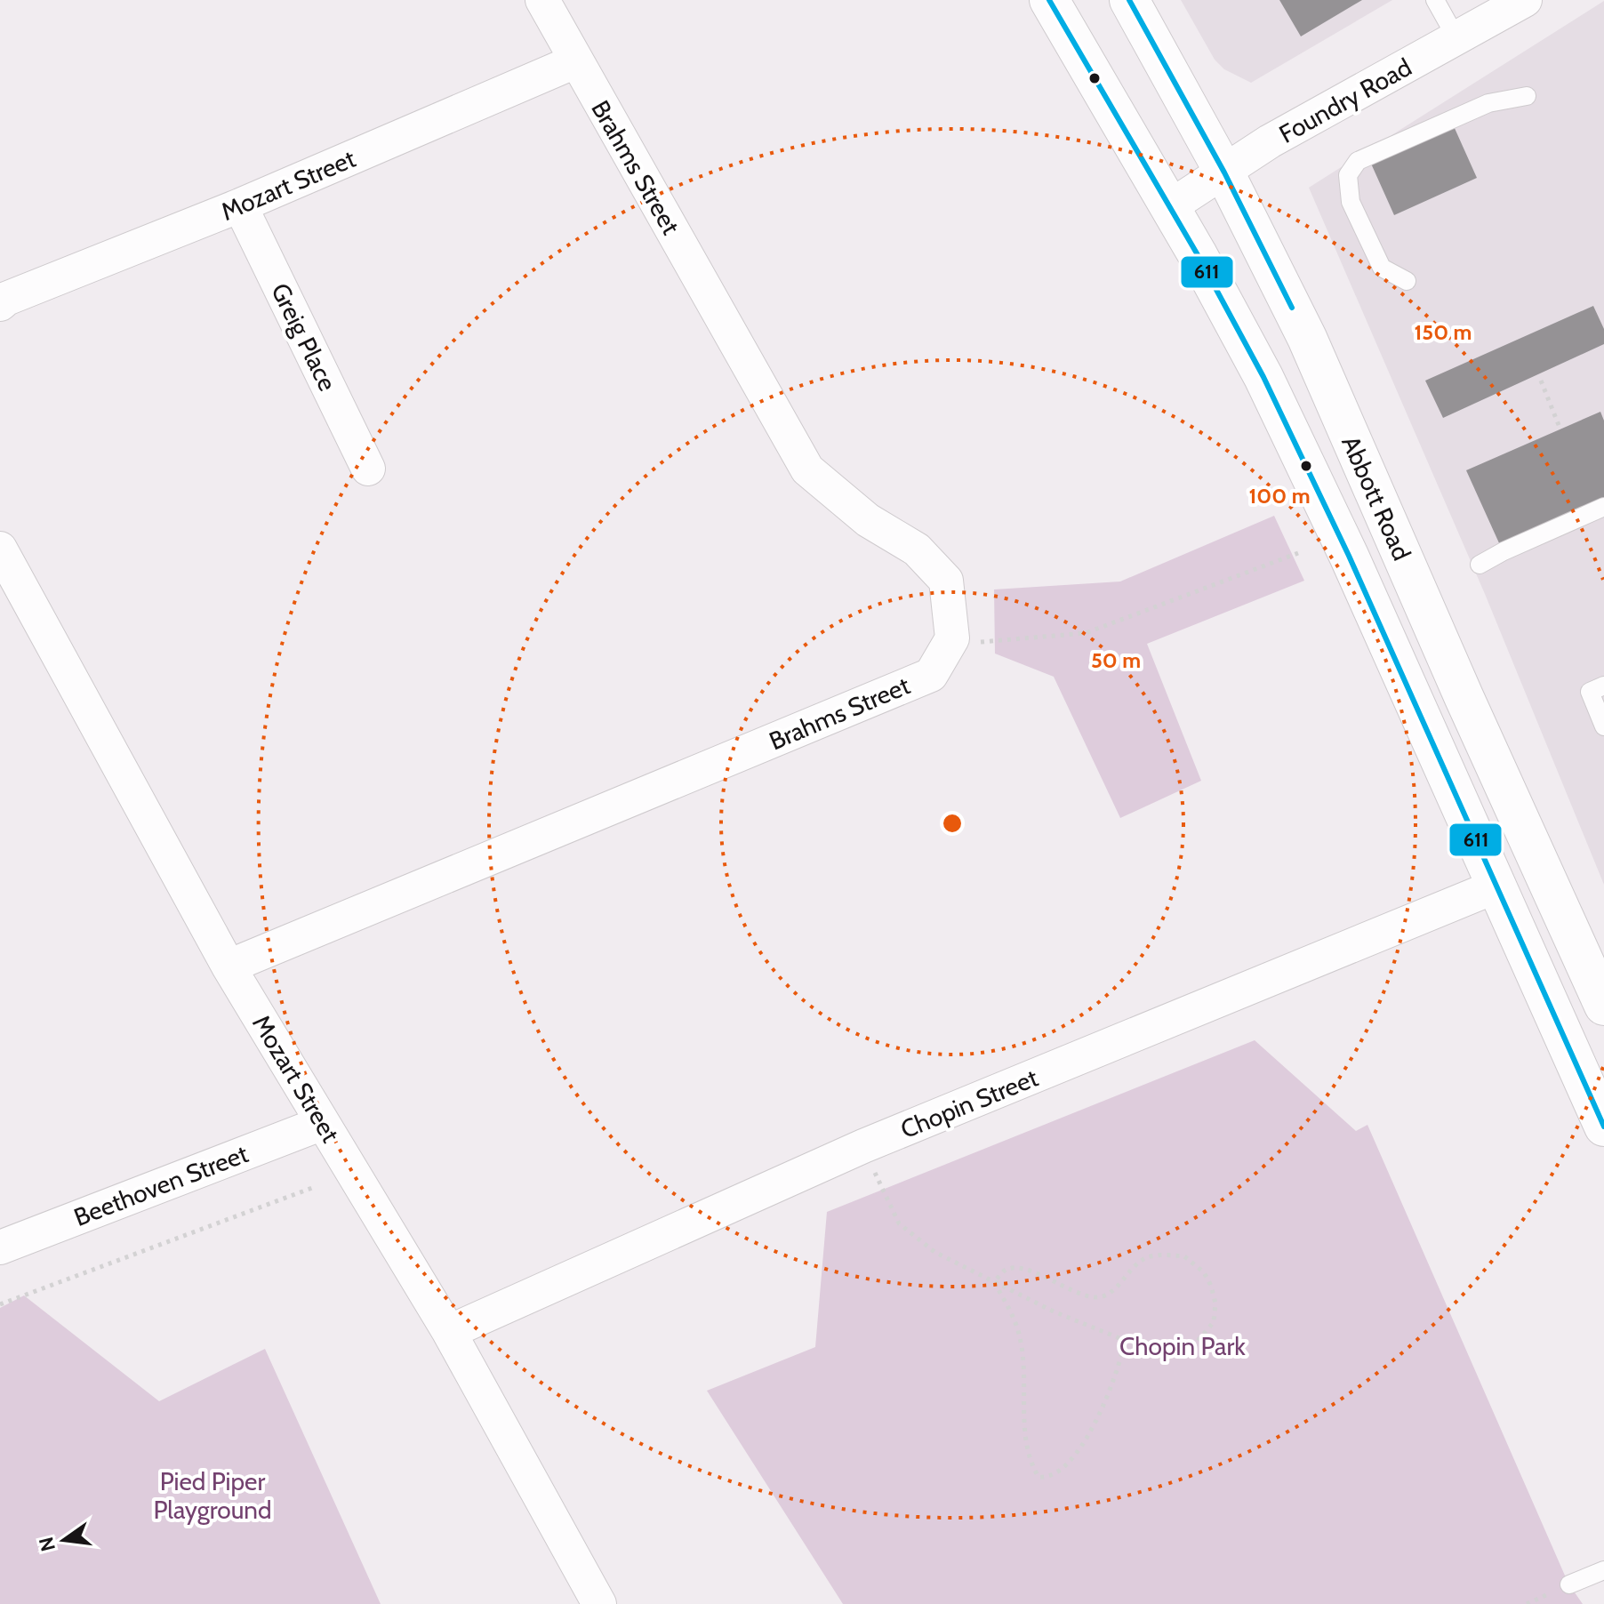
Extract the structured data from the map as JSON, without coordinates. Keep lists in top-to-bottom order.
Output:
{
  "streets": {
    "main road": ["Abbott Road"],
    "street": [
      "Foundry Road",
      "Brahms Street",
      "Mozart Street",
      "Greig Place",
      "Chopin Street",
      "Beethoven Street"
    ]
  },
  "crossings": [
    ["Foundry Road", "Abbott Road"],
    ["Brahms Street", "Mozart Street"],
    ["Mozart Street", "Greig Place"],
    ["Mozart Street", "Chopin Street"],
    ["Mozart Street", "Beethoven Street"],
    ["Abbott Road", "Chopin Street"]
  ],
  "parks": ["Chopin Park", "Pied Piper Playground"],
  "lines": ["transit line 611"],
  "north": "left",
  "rings": ["150 m", "100 m", "50 m"]
}
